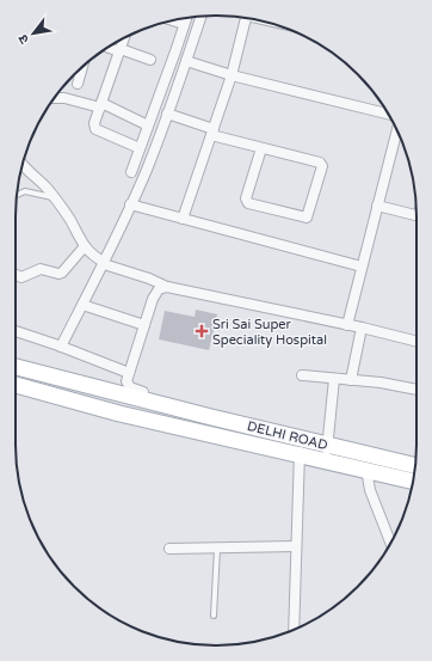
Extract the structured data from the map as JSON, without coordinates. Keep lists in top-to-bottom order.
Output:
{
  "streets": {
    "main road": ["DELHI ROAD"]
  },
  "places": {
    "health": ["Sri Sai Super Speciality Hospital"]
  },
  "north": "bottom left"
}
